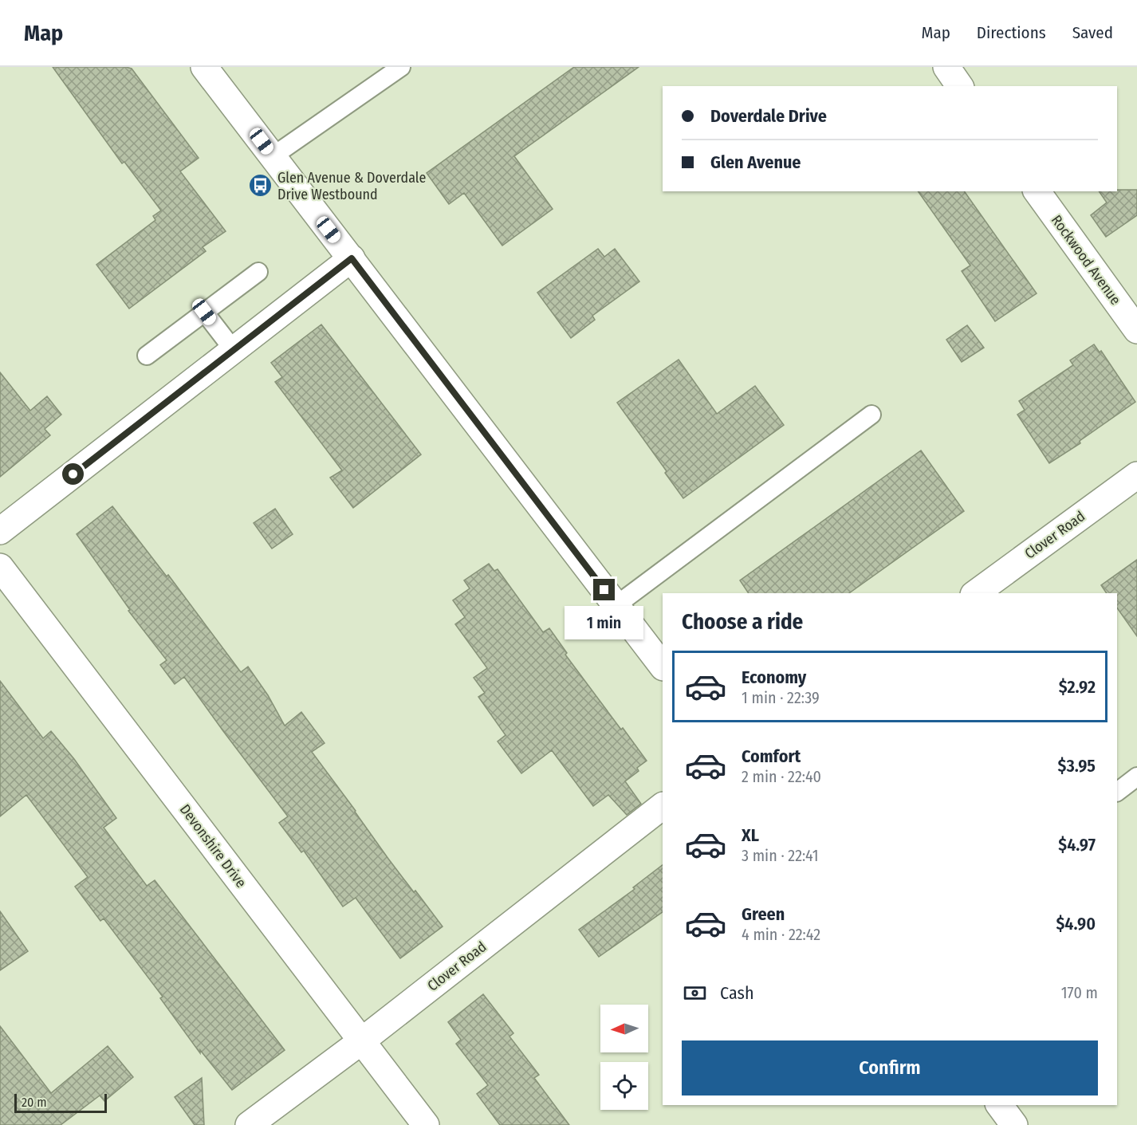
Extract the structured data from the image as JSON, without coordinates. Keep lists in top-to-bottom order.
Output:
{
  "streets": {
    "street": ["Rockwood Avenue", "Clover Road", "Devonshire Drive"]
  },
  "crossings": [
    ["Clover Road", "Devonshire Drive"]
  ],
  "places": {
    "bus stop": ["Glen Avenue & Doverdale Drive Westbound"]
  },
  "scale_bar": "20 m",
  "north": "left",
  "page": {
    "header": "Map",
    "nav": ["Map", "Directions", "Saved"],
    "banner": ["Doverdale Drive", "Glen Avenue"],
    "heading": "Choose a ride",
    "bubble": "1 min",
    "list": [
      {
        "name": "Economy",
        "note": "1 min · 22:39",
        "value": "$2.92"
      },
      {
        "name": "Comfort",
        "note": "2 min · 22:40",
        "value": "$3.95"
      },
      {
        "name": "XL",
        "note": "3 min · 22:41",
        "value": "$4.97"
      },
      {
        "name": "Green",
        "note": "4 min · 22:42",
        "value": "$4.90"
      }
    ],
    "pay": ["Cash", "170 m"],
    "buttons": "Confirm",
    "scale": "20 m"
  }
}
